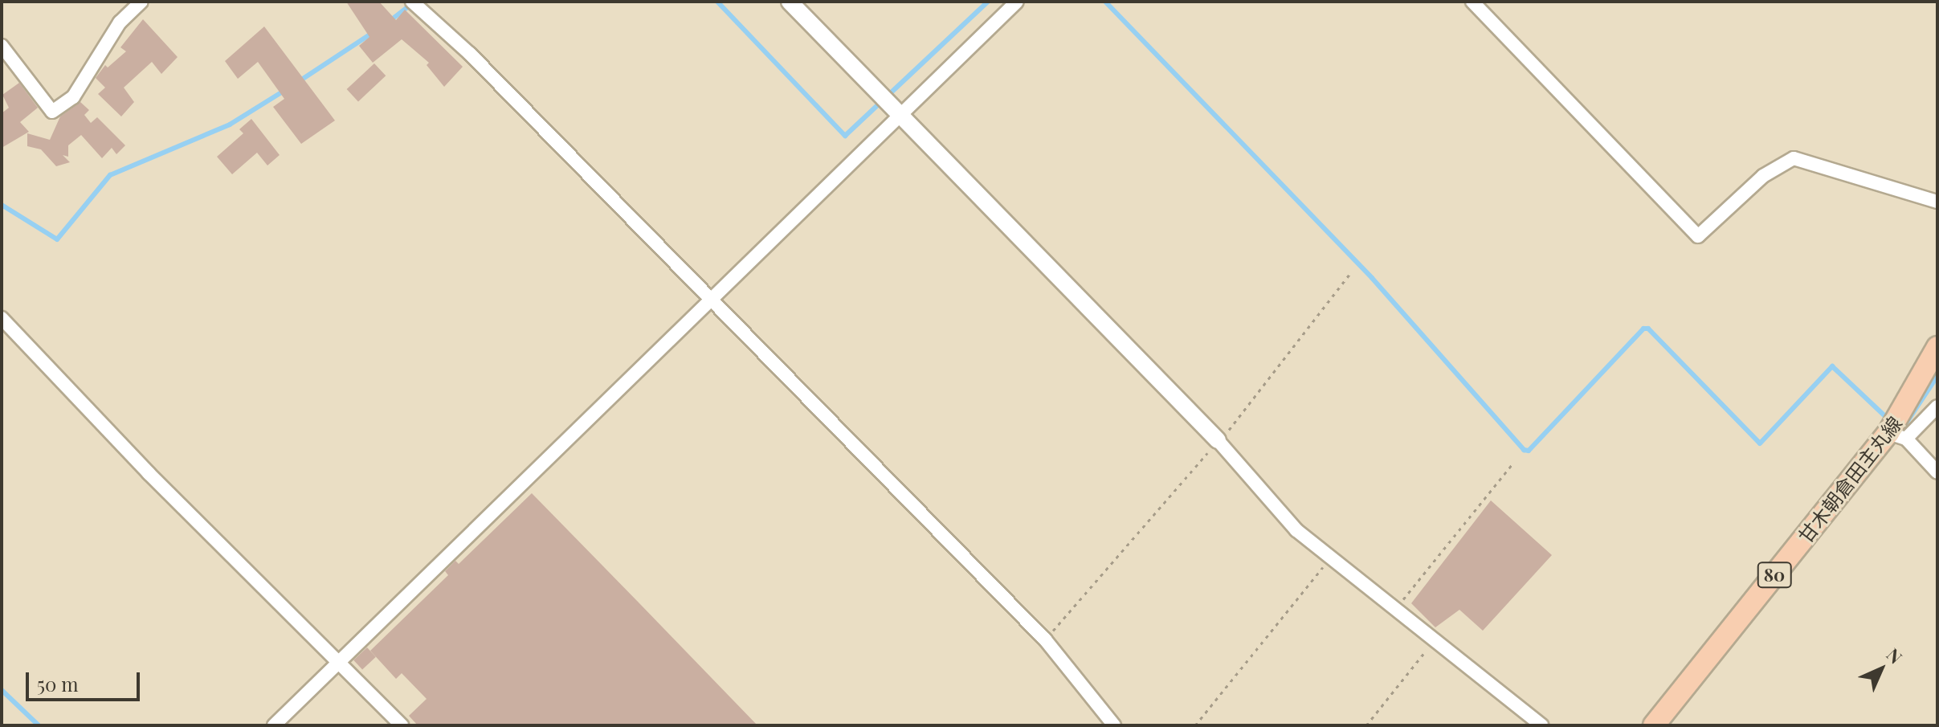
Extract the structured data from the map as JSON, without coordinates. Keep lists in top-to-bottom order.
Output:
{
  "streets": {
    "main road": ["甘木朝倉田主丸線", "80"]
  },
  "scale_bar": "50 m",
  "north": "top right"
}
